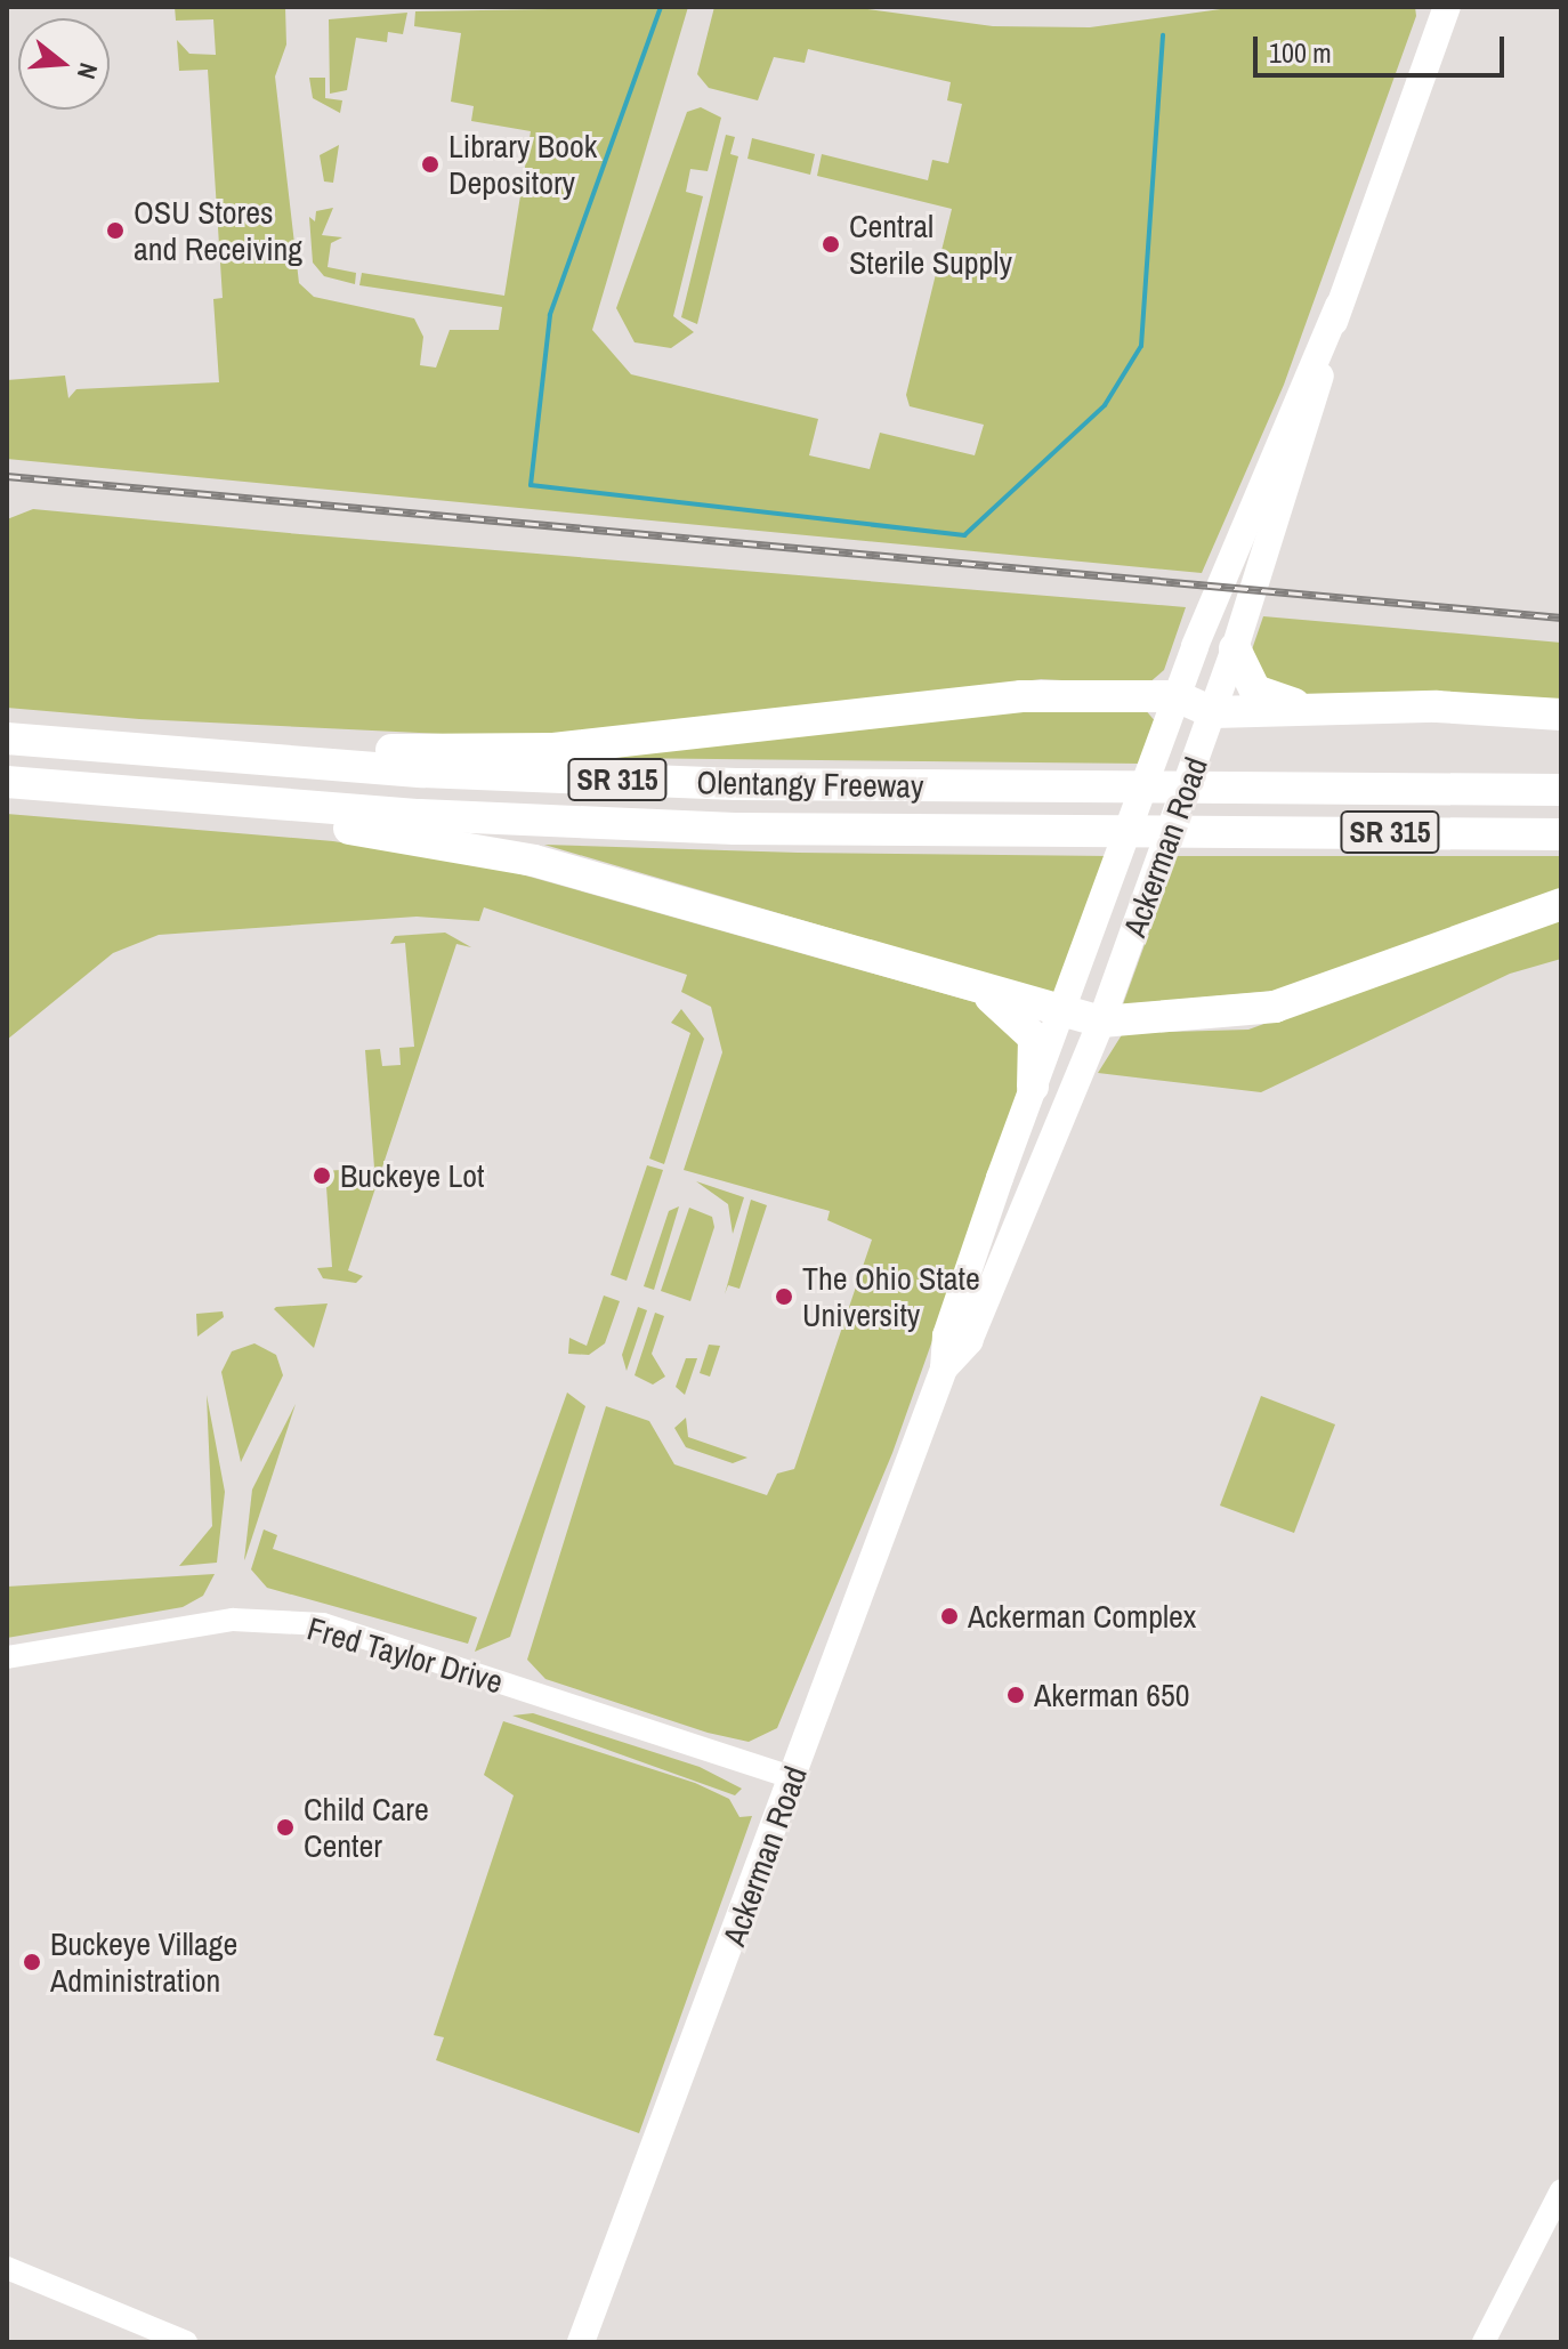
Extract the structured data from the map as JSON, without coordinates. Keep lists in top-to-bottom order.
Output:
{
  "streets": {
    "highway": ["SR 315", "Olentangy Freeway"],
    "main road": ["Ackerman Road"],
    "street": ["Fred Taylor Drive"]
  },
  "crossings": [
    ["Ackerman Road", "Fred Taylor Drive"]
  ],
  "places": [
    "Library Book Depository",
    "OSU Stores and Receiving",
    "Central Sterile Supply",
    "Buckeye Lot",
    "The Ohio State University",
    "Ackerman Complex",
    "Akerman 650",
    "Child Care Center",
    "Buckeye Village Administration"
  ],
  "scale_bar": "100 m",
  "north": "right"
}
